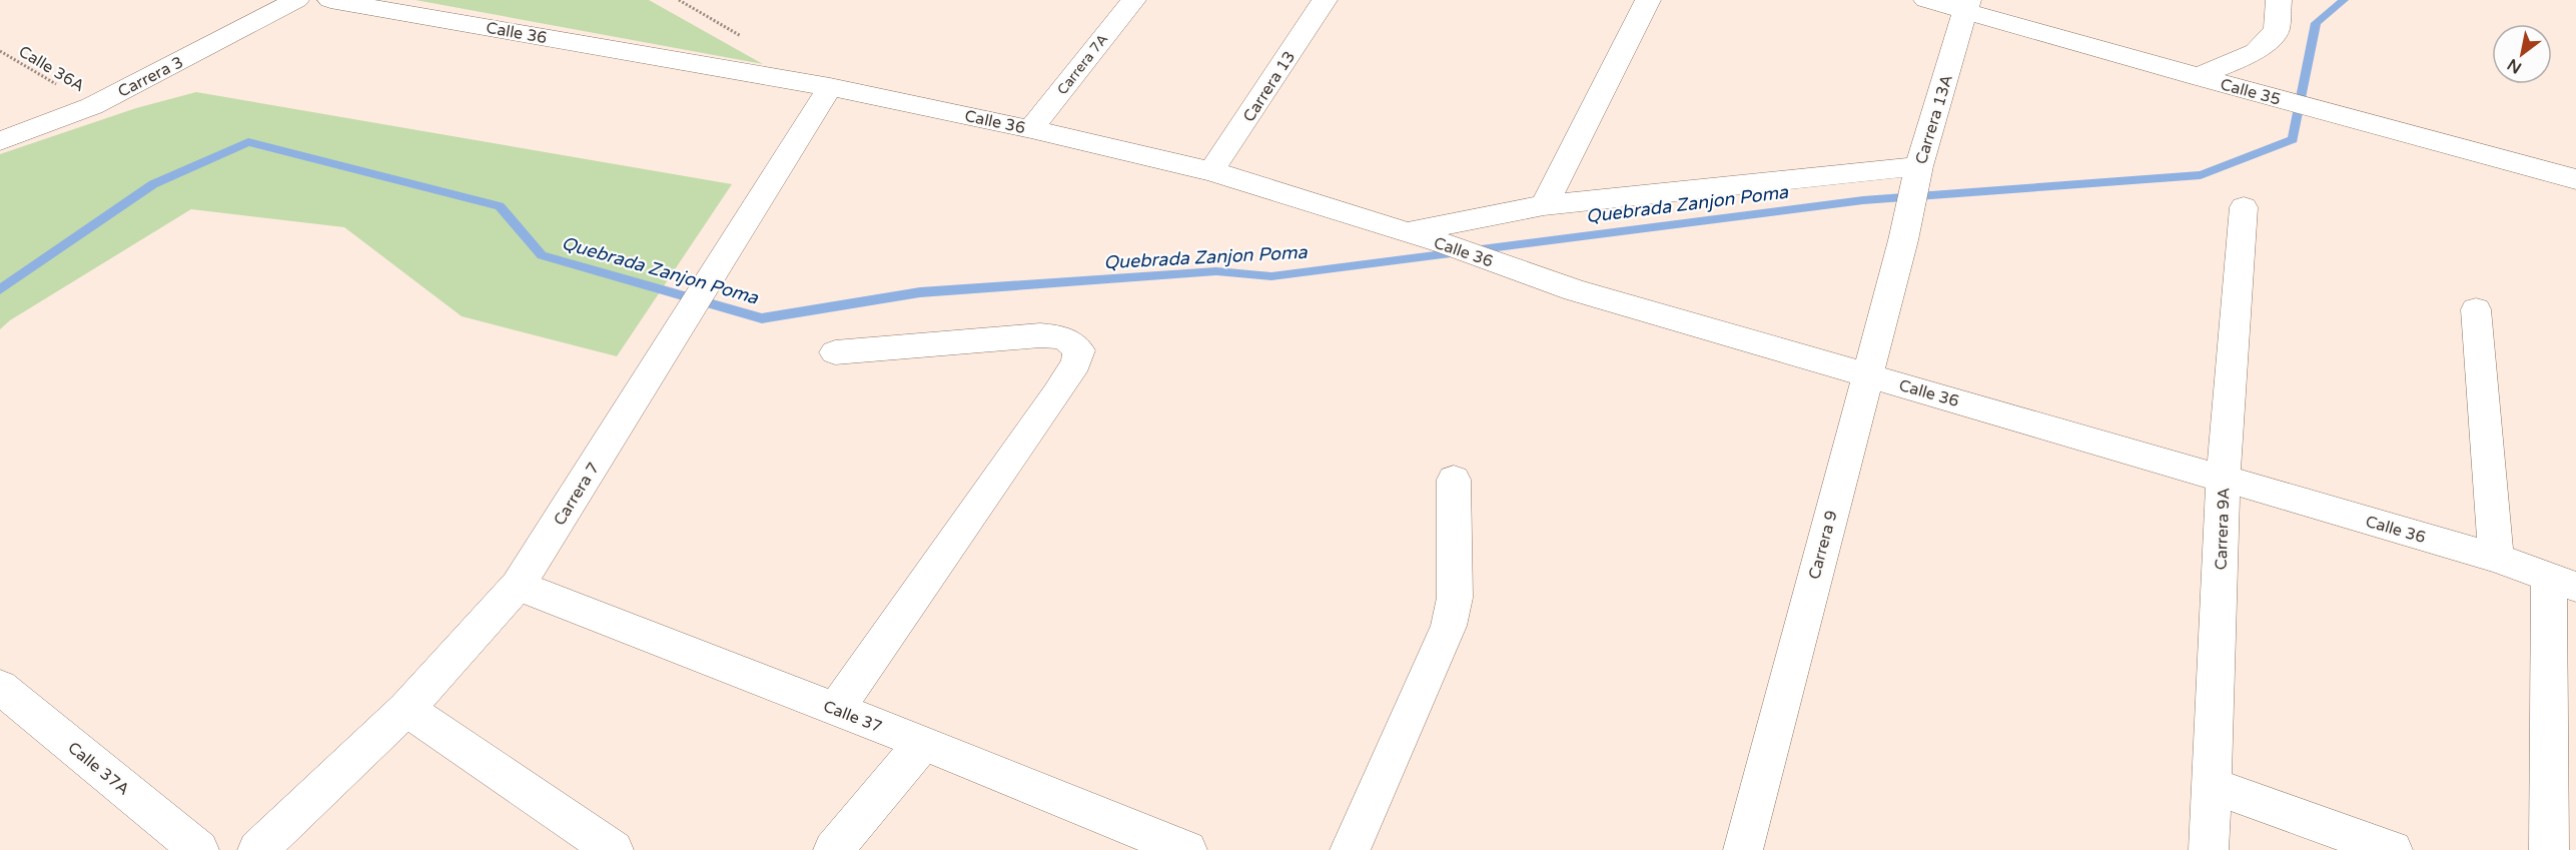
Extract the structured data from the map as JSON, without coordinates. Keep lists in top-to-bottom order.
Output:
{
  "streets": {
    "street": [
      "Calle 36",
      "Carrera 7A",
      "Carrera 3",
      "Carrera 13",
      "Calle 35",
      "Carrera 13A",
      "Carrera 7",
      "Carrera 9A",
      "Carrera 9",
      "Calle 37",
      "Calle 37A"
    ],
    "path": ["Calle 36A"]
  },
  "crossings": [
    ["Calle 36", "Carrera 7A"],
    ["Calle 36", "Carrera 13"],
    ["Calle 36", "Carrera 7"],
    ["Calle 36", "Carrera 9A"],
    ["Calle 36", "Carrera 9"],
    ["Calle 36A", "Carrera 3"],
    ["Calle 35", "Carrera 13A"],
    ["Carrera 13A", "Carrera 9"],
    ["Carrera 7", "Calle 37"]
  ],
  "water": ["Quebrada Zanjon Poma"],
  "north": "bottom left"
}
